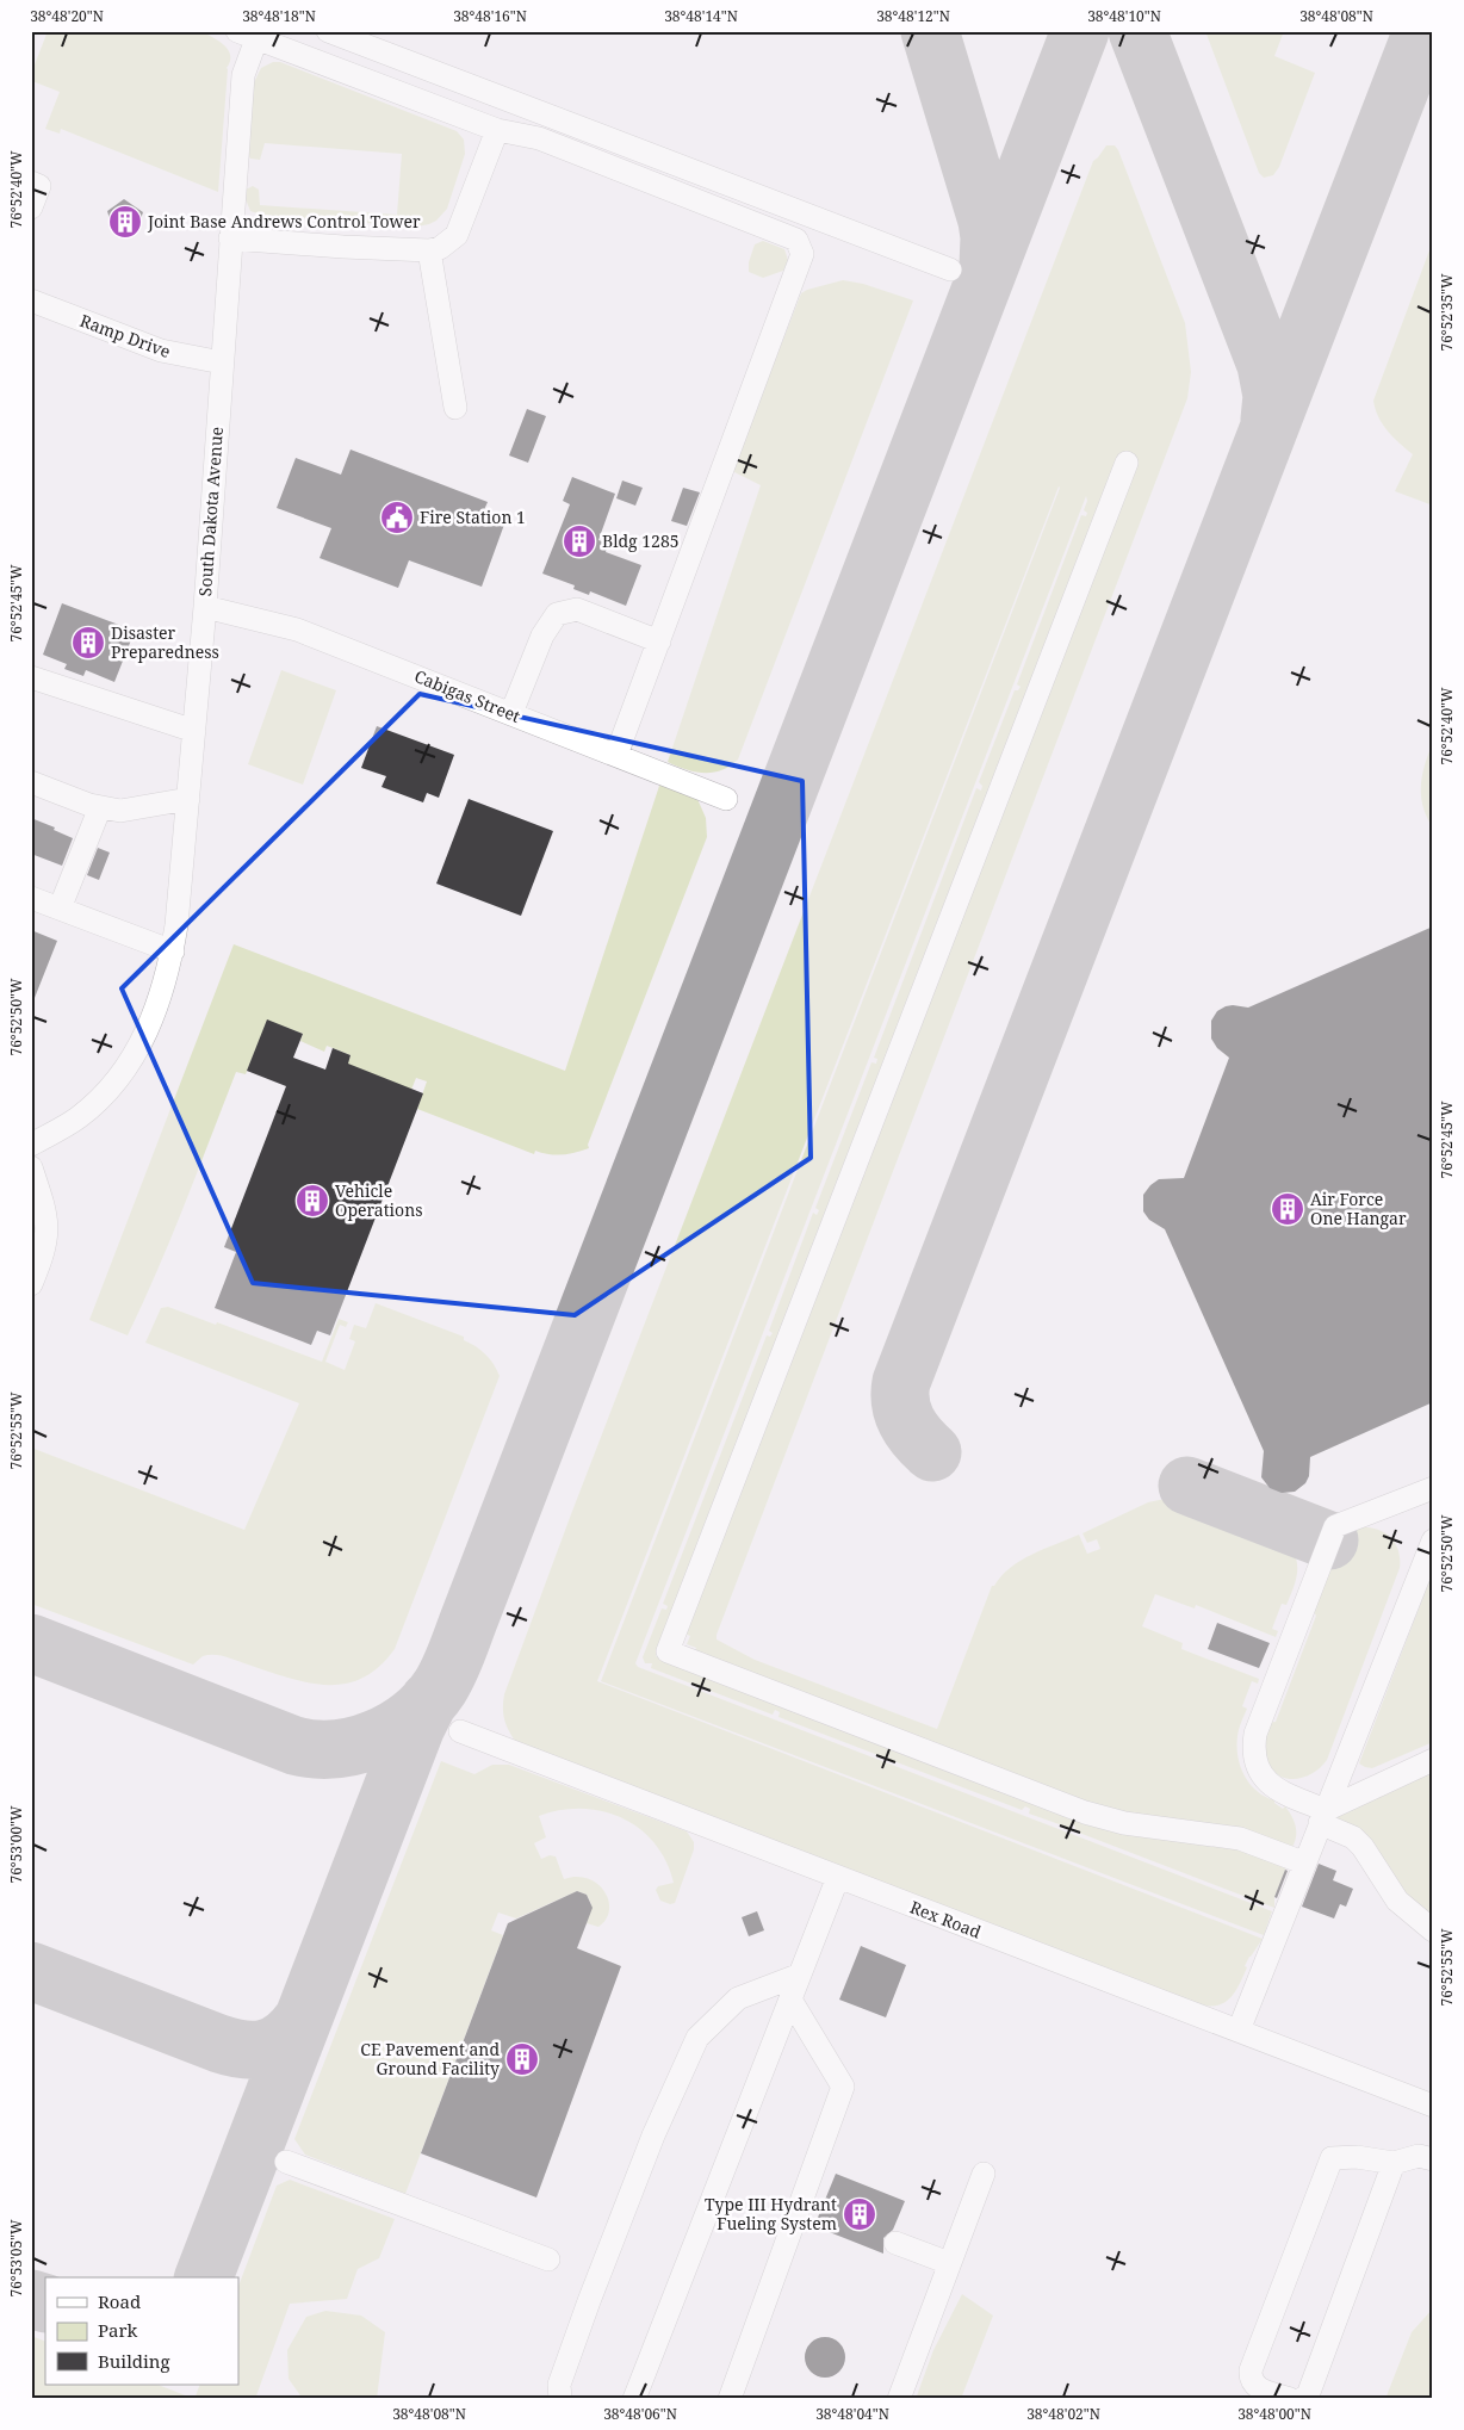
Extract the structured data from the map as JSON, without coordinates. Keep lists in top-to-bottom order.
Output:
{
  "streets": {
    "street": [
      "Ramp Drive",
      "South Dakota Avenue",
      "Cabigas Street",
      "Rex Road"
    ]
  },
  "crossings": [
    ["Ramp Drive", "South Dakota Avenue"],
    ["South Dakota Avenue", "Cabigas Street"]
  ],
  "places": {
    "building": [
      "Joint Base Andrews Control Tower",
      "Bldg 1285",
      "Disaster Preparedness",
      "Vehicle Operations",
      "Air Force One Hangar",
      "CE Pavement and Ground Facility",
      "Type III Hydrant Fueling System"
    ],
    "public building": ["Fire Station 1"]
  },
  "legend": ["Road", "Park", "Building"],
  "coordinates": [
    "38°48'20\"N",
    "38°48'18\"N",
    "38°48'16\"N",
    "38°48'14\"N",
    "38°48'12\"N",
    "38°48'10\"N",
    "38°48'08\"N",
    "76°52'40\"W",
    "76°52'35\"W",
    "76°52'45\"W",
    "76°52'50\"W",
    "76°52'55\"W",
    "76°53'00\"W",
    "76°53'05\"W",
    "38°48'06\"N",
    "38°48'04\"N",
    "38°48'02\"N",
    "38°48'00\"N"
  ]
}
